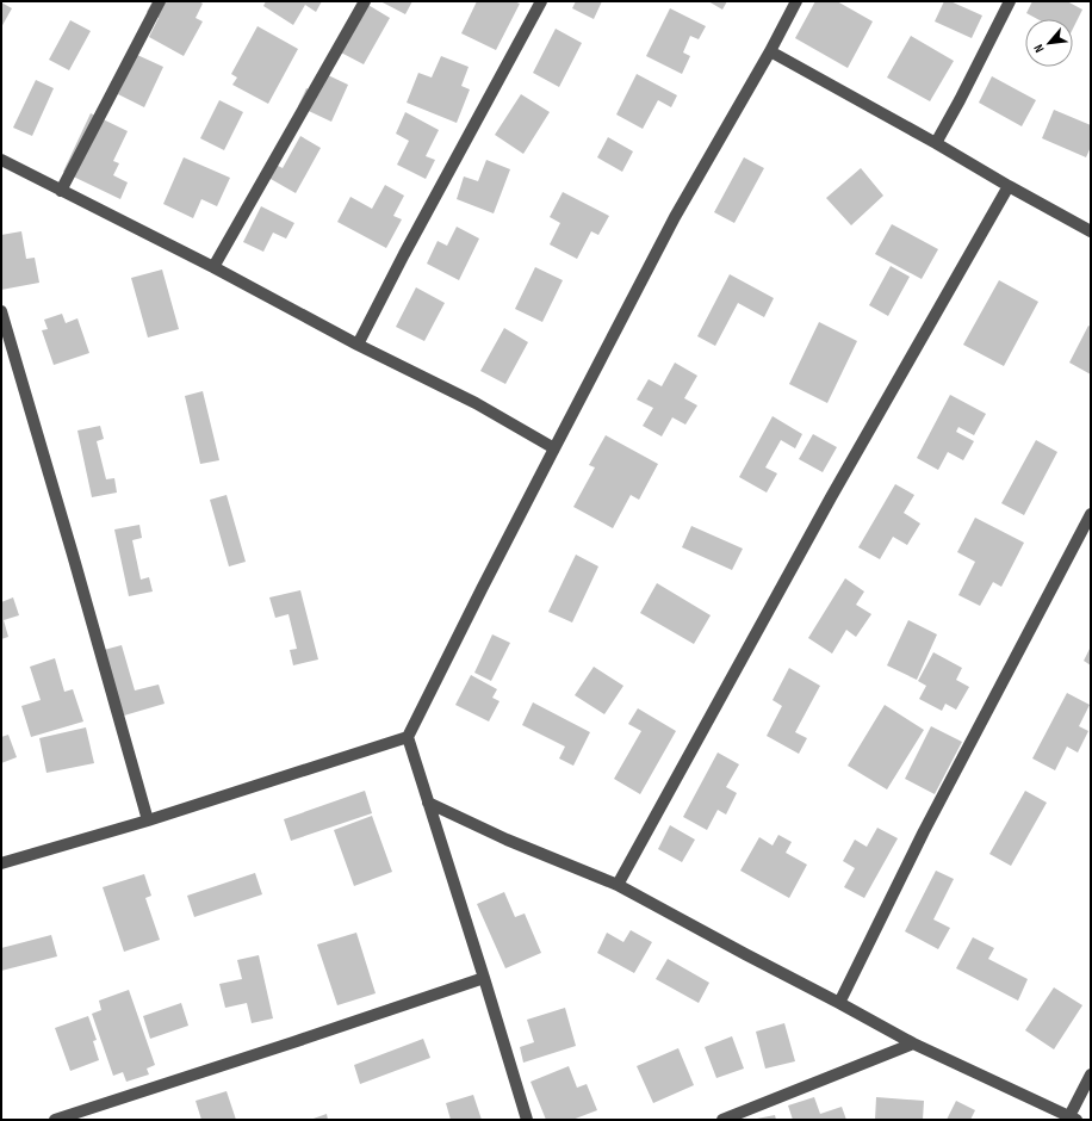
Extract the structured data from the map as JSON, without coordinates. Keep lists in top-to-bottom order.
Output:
{
  "north": "bottom left"
}
